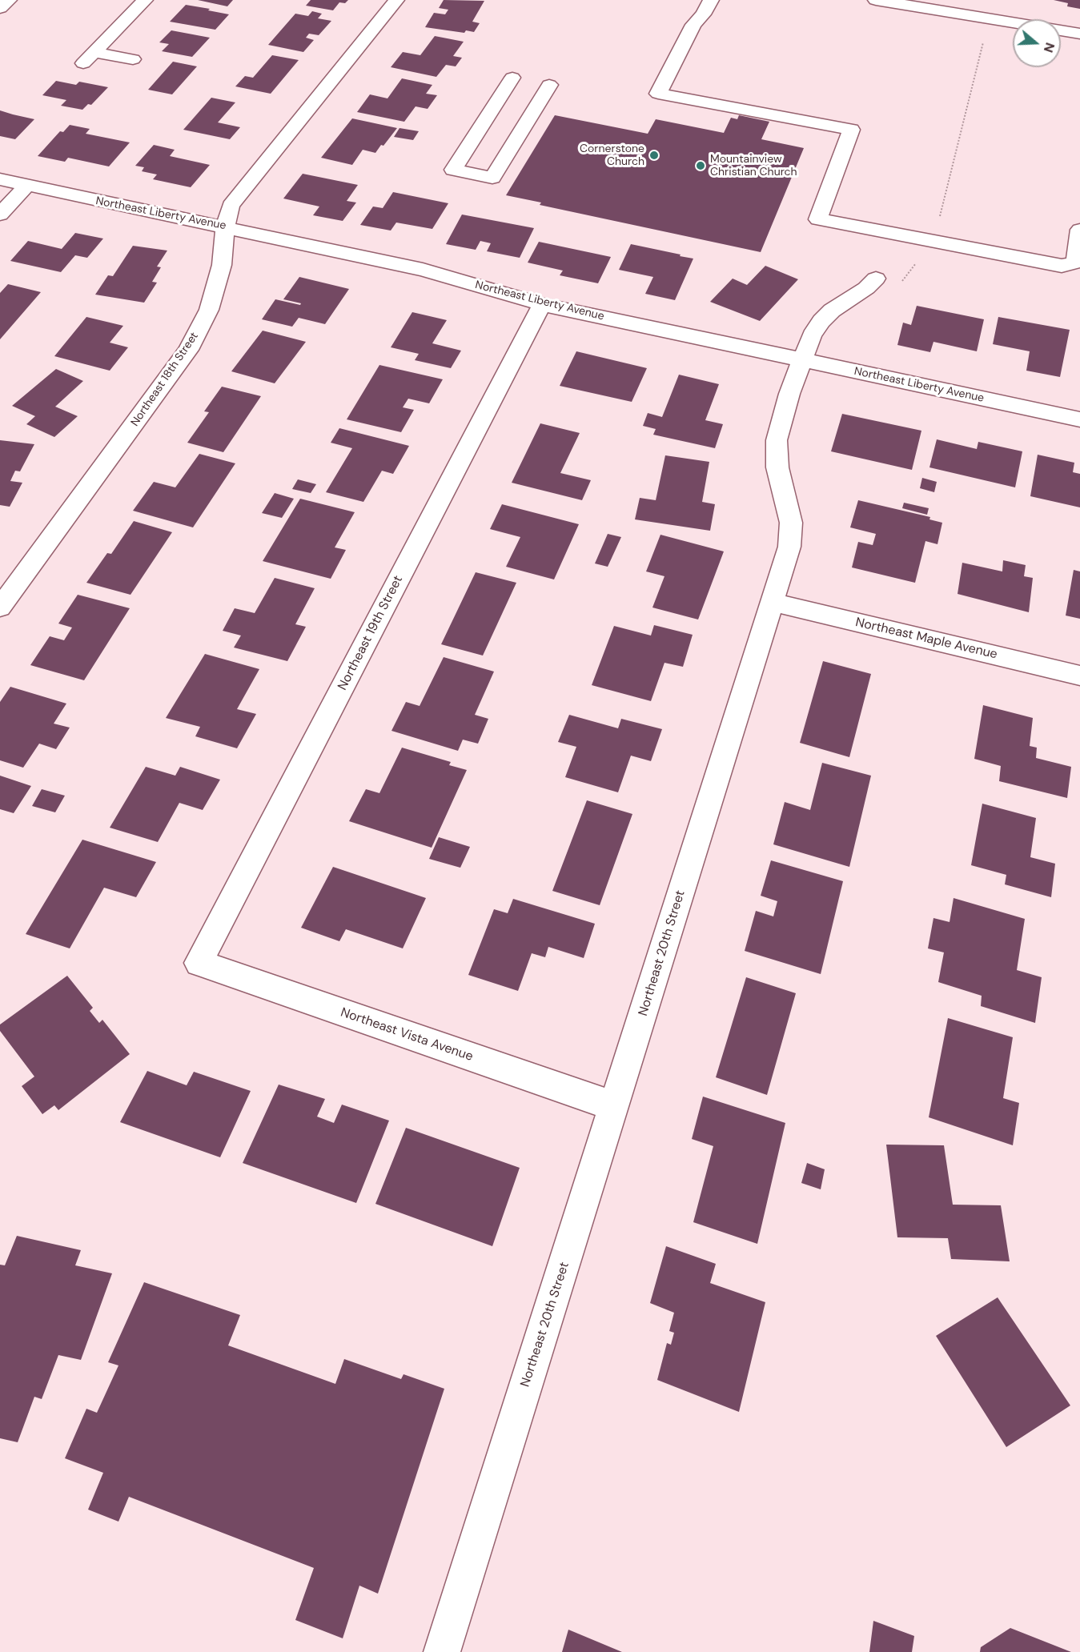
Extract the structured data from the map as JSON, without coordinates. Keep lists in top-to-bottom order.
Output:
{
  "streets": {
    "street": [
      "Northeast Liberty Avenue",
      "Northeast 18th Street",
      "Northeast 19th Street",
      "Northeast Maple Avenue",
      "Northeast 20th Street",
      "Northeast Vista Avenue"
    ]
  },
  "crossings": [
    ["Northeast Liberty Avenue", "Northeast 18th Street"],
    ["Northeast Liberty Avenue", "Northeast 19th Street"],
    ["Northeast Liberty Avenue", "Northeast 20th Street"],
    ["Northeast 19th Street", "Northeast Vista Avenue"],
    ["Northeast Maple Avenue", "Northeast 20th Street"],
    ["Northeast 20th Street", "Northeast Vista Avenue"]
  ],
  "places": ["Cornerstone Church", "Mountainview Christian Church"],
  "north": "right"
}
